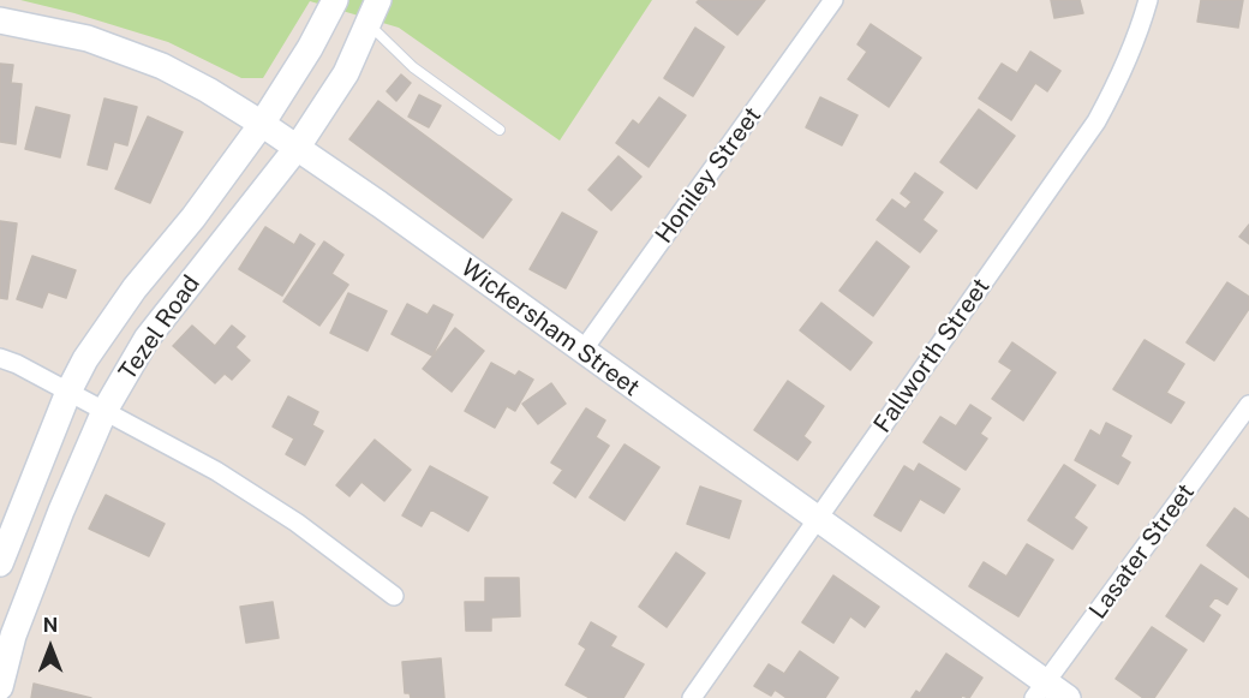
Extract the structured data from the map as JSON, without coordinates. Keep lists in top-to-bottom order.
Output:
{
  "streets": {
    "main road": ["Tezel Road", "Wickersham Street"],
    "street": ["Honiley Street", "Fallworth Street", "Lasater Street"]
  },
  "crossings": [
    ["Honiley Street", "Wickersham Street"],
    ["Tezel Road", "Wickersham Street"],
    ["Wickersham Street", "Fallworth Street"],
    ["Wickersham Street", "Lasater Street"]
  ],
  "north": "top"
}
